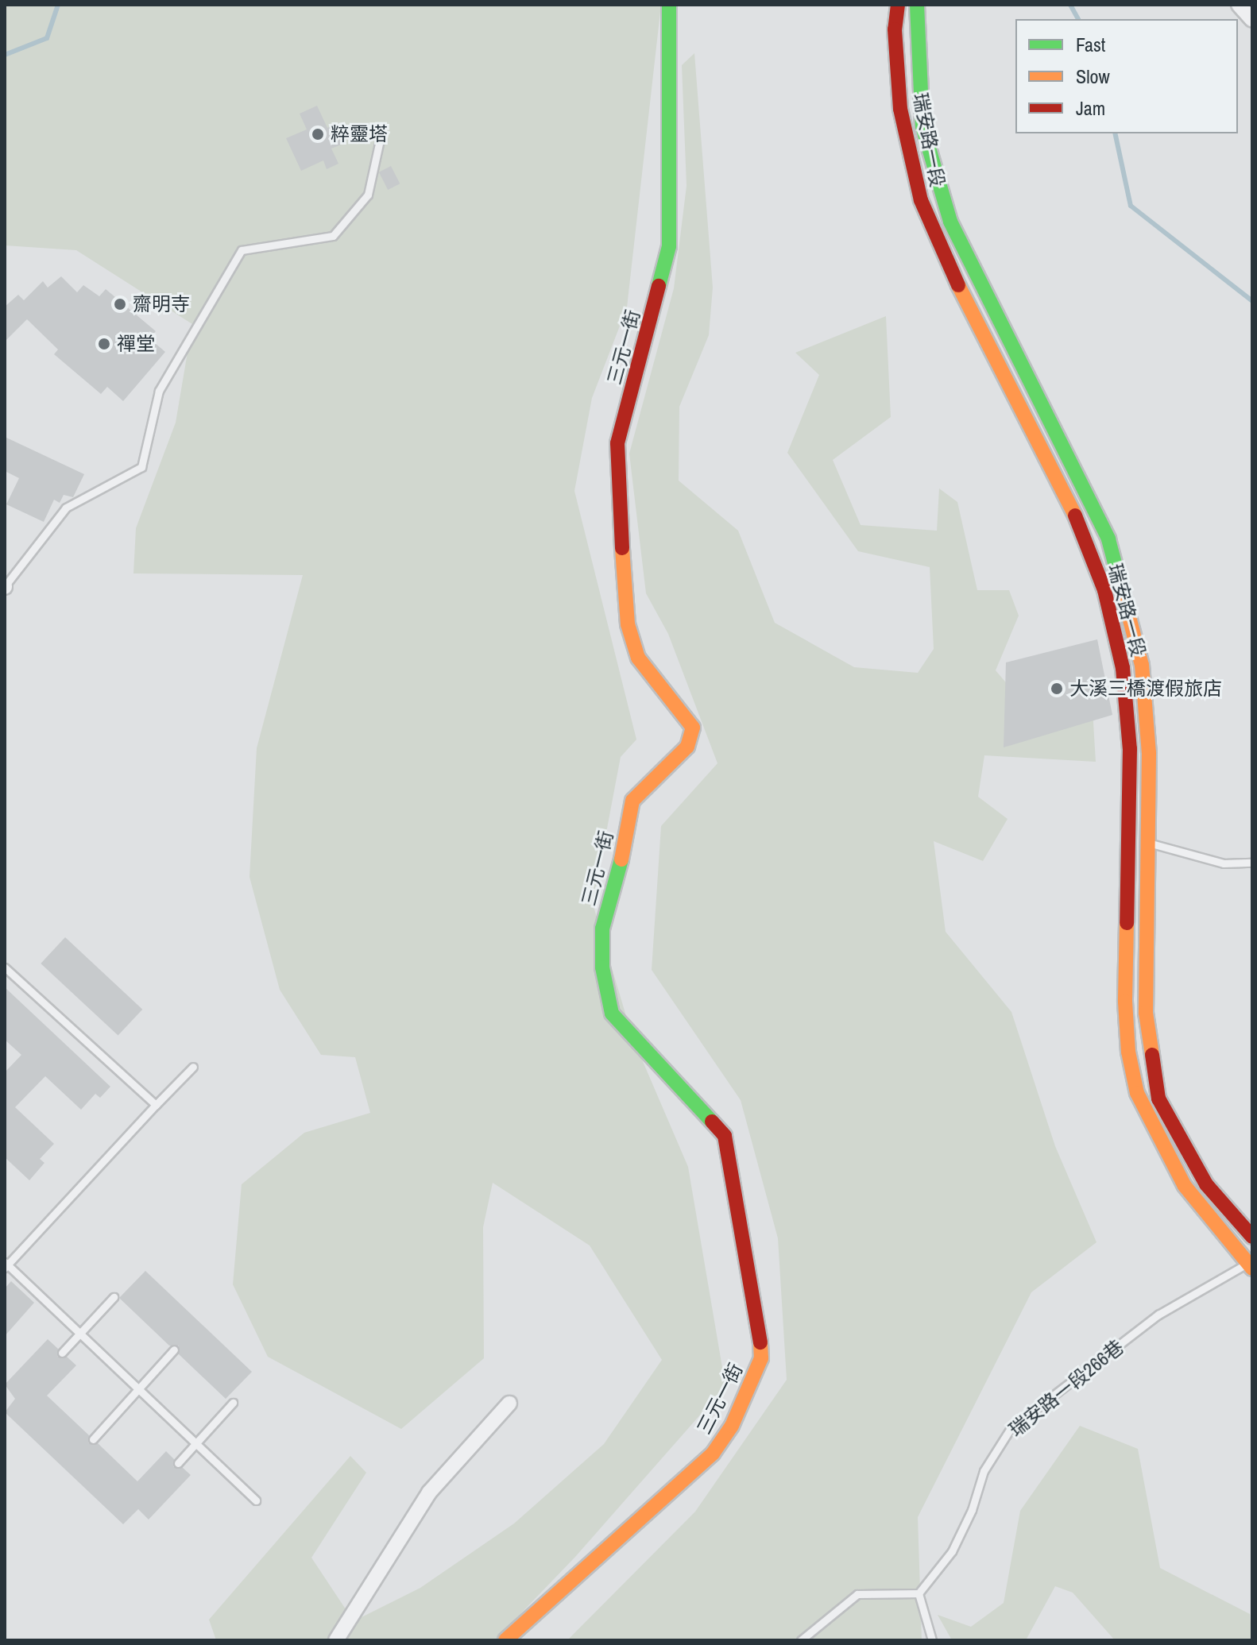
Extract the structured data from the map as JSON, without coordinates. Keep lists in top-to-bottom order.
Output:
{
  "streets": {
    "main road": ["瑞安路一段", "三元一街"],
    "lane": ["瑞安路一段266巷"]
  },
  "crossings": [
    ["瑞安路一段", "瑞安路一段266巷"]
  ],
  "places": [
    "粹靈塔",
    "齋明寺",
    "禪堂",
    "大溪三橋渡假旅店"
  ],
  "legend": ["Fast", "Slow", "Jam"]
}
